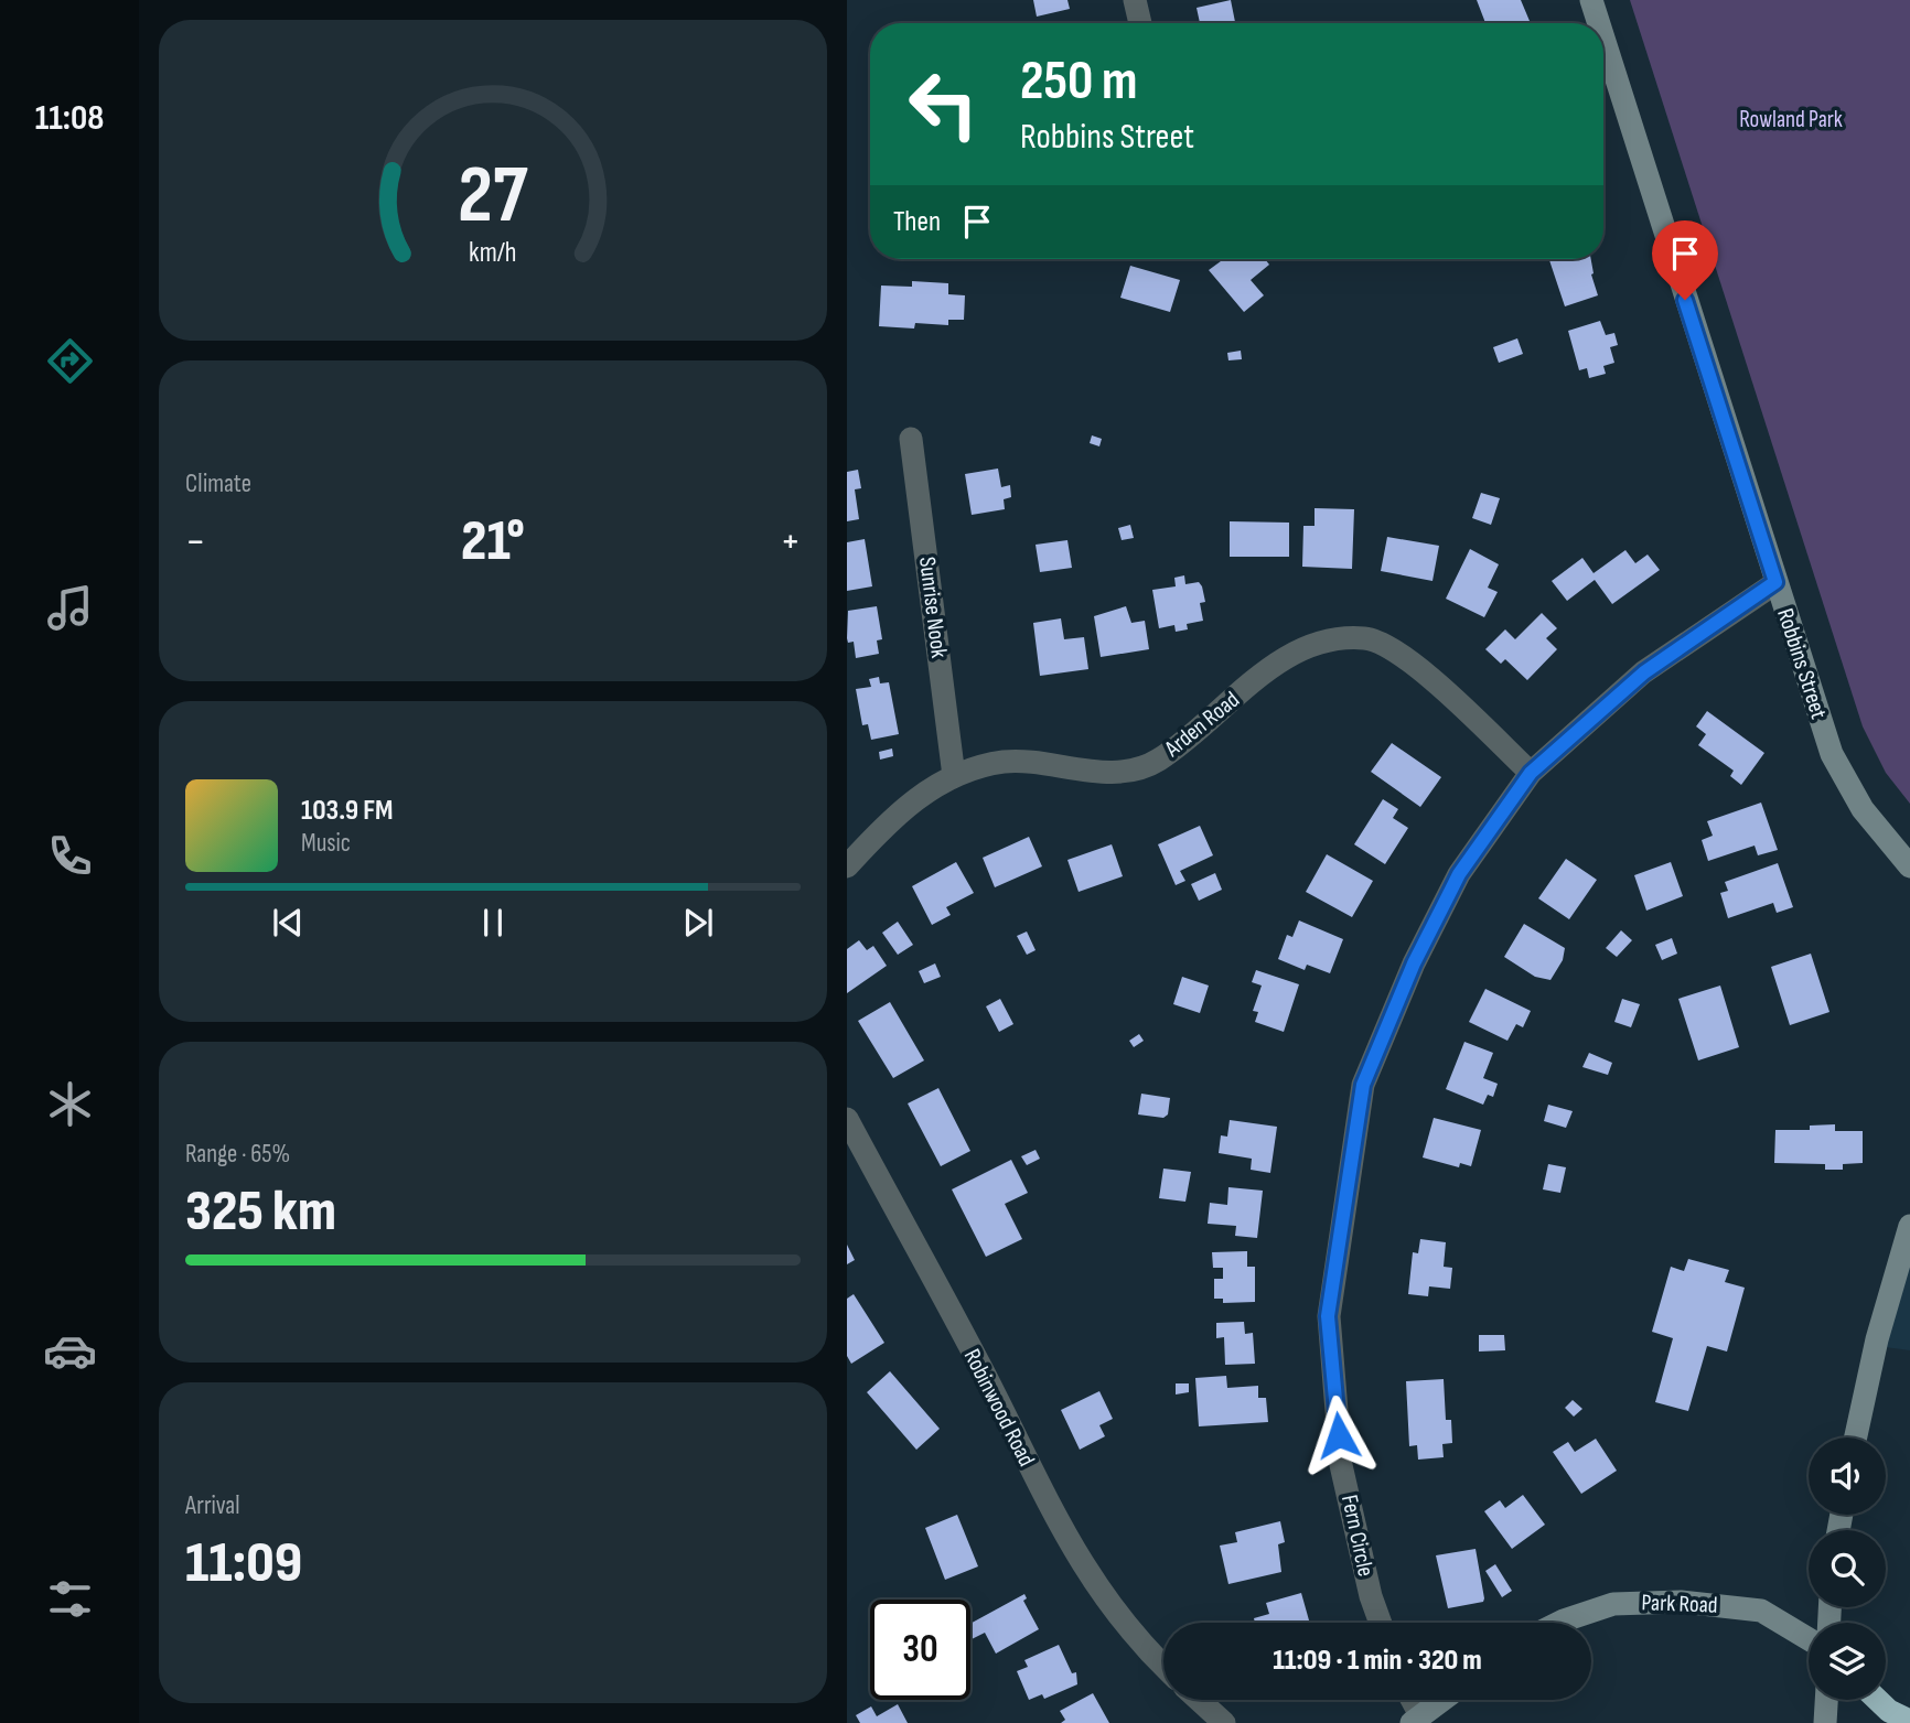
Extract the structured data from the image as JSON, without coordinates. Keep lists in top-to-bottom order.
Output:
{
  "streets": {
    "street": [
      "Sunrise Nook",
      "Robbins Street",
      "Arden Road",
      "Robinwood Road",
      "Fern Circle",
      "Park Road"
    ]
  },
  "crossings": [
    ["Sunrise Nook", "Arden Road"],
    ["Robbins Street", "Fern Circle"],
    ["Arden Road", "Fern Circle"]
  ],
  "parks": ["Rowland Park"],
  "page": {
    "tabs": "11:08",
    "turn": ["250 m", "Robbins Street"],
    "then": "Then",
    "tile": [
      "Climate",
      ["Range · 65%", "325 km"],
      ["Arrival", "11:09"]
    ],
    "heat": ["−", "21°", "+"],
    "song": ["103.9 FM", "Music"],
    "limit": "30",
    "trip": "11:09 · 1 min · 320 m",
    "gauge": ["27", "km/h"]
  }
}
